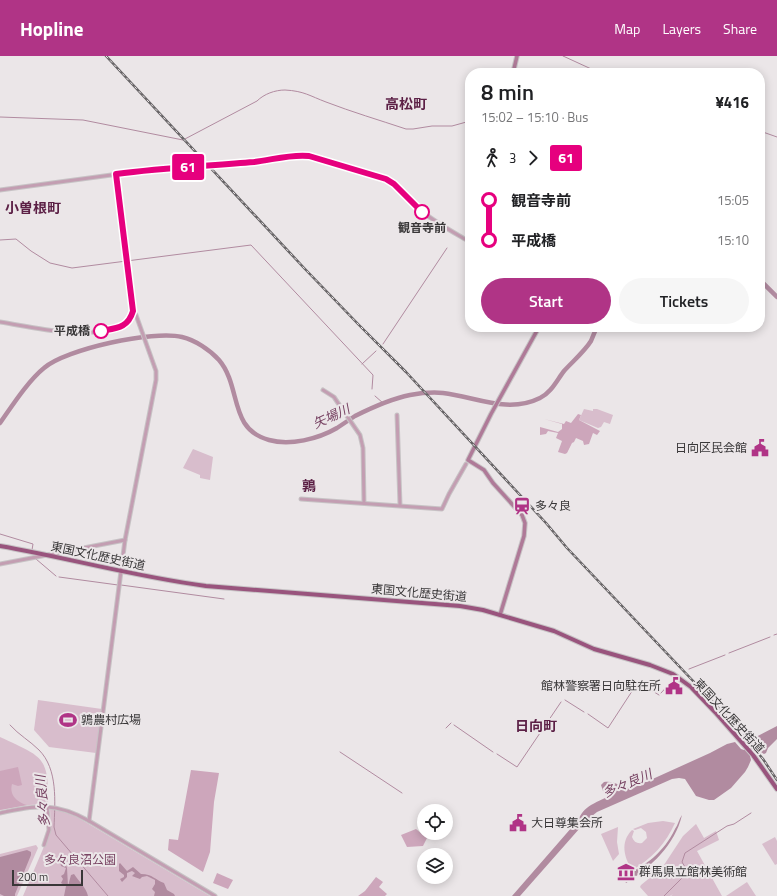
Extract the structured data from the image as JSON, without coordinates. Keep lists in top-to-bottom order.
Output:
{
  "streets": {
    "highway": ["東国文化歴史街道"]
  },
  "districts": [
    "高松町",
    "小曽根町",
    "鶉",
    "日向町"
  ],
  "water": ["矢場川", "多々良川"],
  "parks": ["多々良沼公園"],
  "places": {
    "other": ["観音寺前", "平成橋"],
    "public building": ["日向区民会館", "館林警察署日向駐在所", "大日尊集会所"],
    "station": ["多々良"],
    "sports": ["鶉農村広場"],
    "museum": ["群馬県立館林美術館"]
  },
  "lines": ["bus line 61"],
  "scale_bar": "200 m",
  "page": {
    "header": "Hopline",
    "nav": ["Map", "Layers", "Share"],
    "on_map": "61",
    "heading": ["8 min", "15:02 – 15:10 · Bus", "¥416"],
    "legs": ["3", "61"],
    "list": [
      {
        "name": "観音寺前",
        "value": "15:05"
      },
      {
        "name": "平成橋",
        "value": "15:10"
      }
    ],
    "buttons": ["Start", "Tickets"],
    "scale": "200 m"
  }
}
